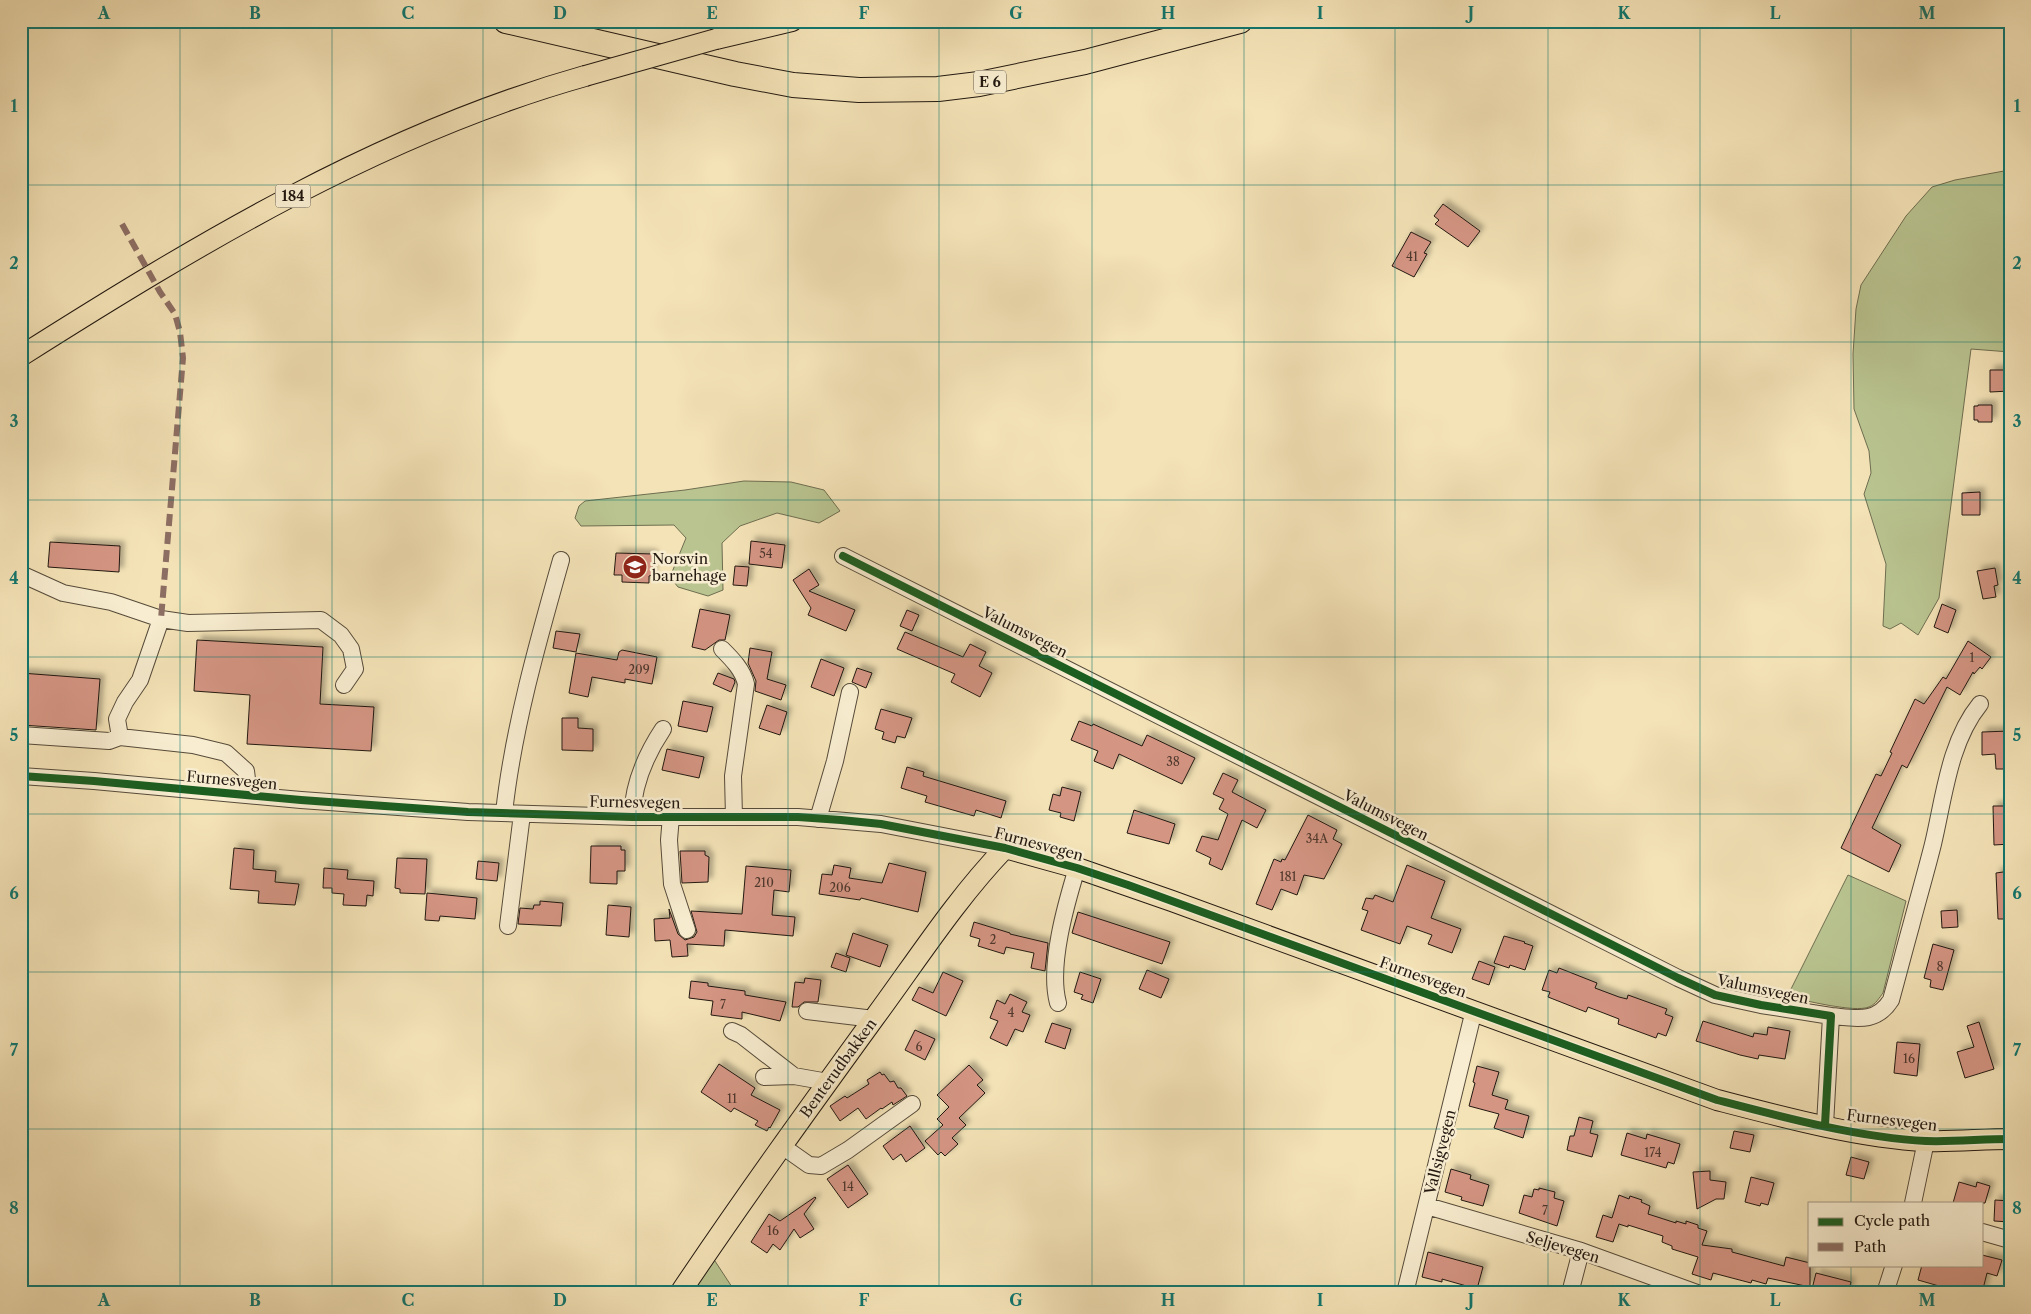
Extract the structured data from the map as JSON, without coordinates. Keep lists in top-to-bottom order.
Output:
{
  "streets": {
    "highway": ["E 6"],
    "main road": ["184", "Furnesvegen", "Benterudbakken"],
    "street": ["Valumsvegen", "Vallsigvegen", "Seljevegen"]
  },
  "crossings": [
    ["Furnesvegen", "Benterudbakken"],
    ["Furnesvegen", "Vallsigvegen"],
    ["Vallsigvegen", "Seljevegen"]
  ],
  "places": {
    "school or university": ["Norsvin barnehage"]
  },
  "house_numbers": [
    "41",
    "54",
    "1",
    "209",
    "38",
    "34A",
    "181",
    "210",
    "206",
    "2",
    "8",
    "7",
    "4",
    "6",
    "16",
    "11",
    "174",
    "14",
    "7",
    "16"
  ],
  "legend": ["Cycle path", "Path"],
  "grid": {
    "columns": [
      "A",
      "B",
      "C",
      "D",
      "E",
      "F",
      "G",
      "H",
      "I",
      "J",
      "K",
      "L",
      "M"
    ],
    "rows": [
      "1",
      "2",
      "3",
      "4",
      "5",
      "6",
      "7",
      "8"
    ]
  }
}
